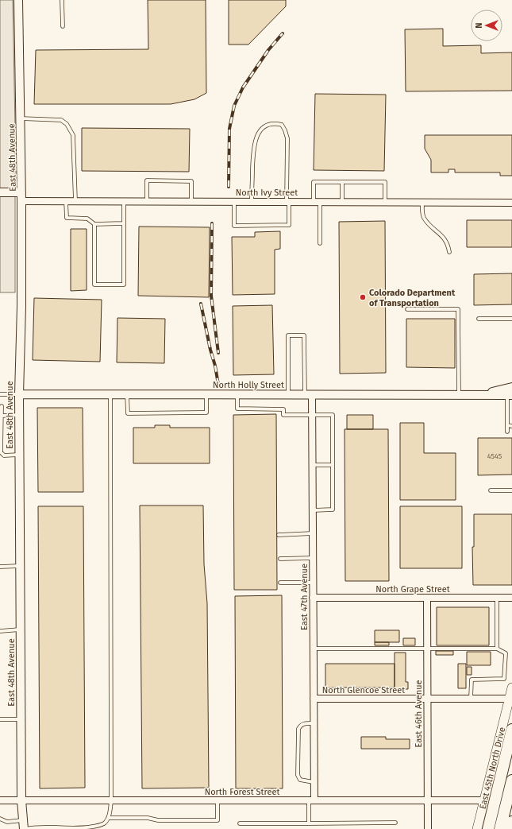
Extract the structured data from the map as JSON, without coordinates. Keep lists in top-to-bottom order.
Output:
{
  "streets": {
    "main road": ["East 45th North Drive"],
    "street": [
      "East 48th Avenue",
      "North Ivy Street",
      "North Holly Street",
      "North Grape Street",
      "East 47th Avenue",
      "North Glencoe Street",
      "East 46th Avenue",
      "North Forest Street"
    ]
  },
  "crossings": [
    ["East 48th Avenue", "North Ivy Street"],
    ["East 48th Avenue", "North Holly Street"],
    ["East 48th Avenue", "North Forest Street"],
    ["North Holly Street", "East 47th Avenue"],
    ["North Grape Street", "East 47th Avenue"],
    ["North Grape Street", "East 46th Avenue"],
    ["East 47th Avenue", "North Glencoe Street"],
    ["East 47th Avenue", "North Forest Street"],
    ["North Glencoe Street", "East 46th Avenue"],
    ["North Glencoe Street", "East 45th North Drive"],
    ["East 46th Avenue", "North Forest Street"],
    ["East 45th North Drive", "North Forest Street"]
  ],
  "places": ["Colorado Department of Transportation"],
  "house_numbers": ["4545"],
  "north": "left"
}
